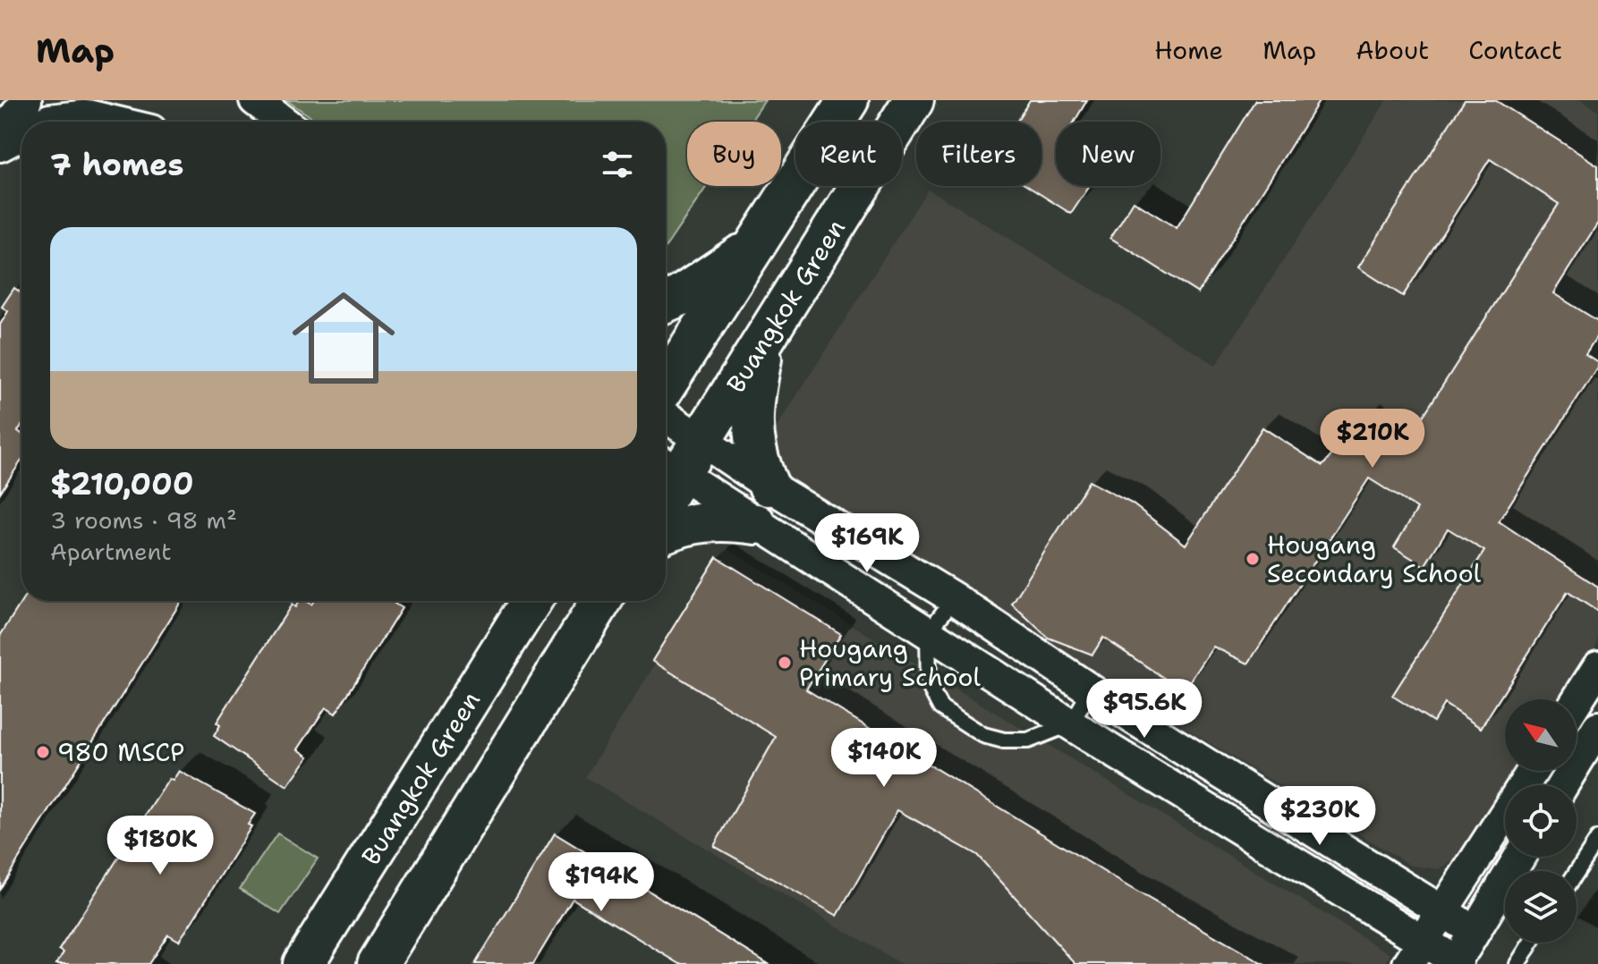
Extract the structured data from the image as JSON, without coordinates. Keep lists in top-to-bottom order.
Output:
{
  "streets": {
    "main road": ["Buangkok Green"]
  },
  "places": ["Hougang Secondary School", "Hougang Primary School", "980 MSCP"],
  "north": "top left",
  "page": {
    "header": "Map",
    "nav": [
      "Home",
      "Map",
      "About",
      "Contact"
    ],
    "chip": [
      "Buy",
      "Rent",
      "Filters",
      "New"
    ],
    "heading": "7 homes",
    "list": [
      {
        "name": "$210,000",
        "note": "3 rooms · 98 m² · Apartment"
      }
    ],
    "price": [
      "$210K",
      "$169K",
      "$95.6K",
      "$140K",
      "$230K",
      "$180K",
      "$194K"
    ]
  }
}
